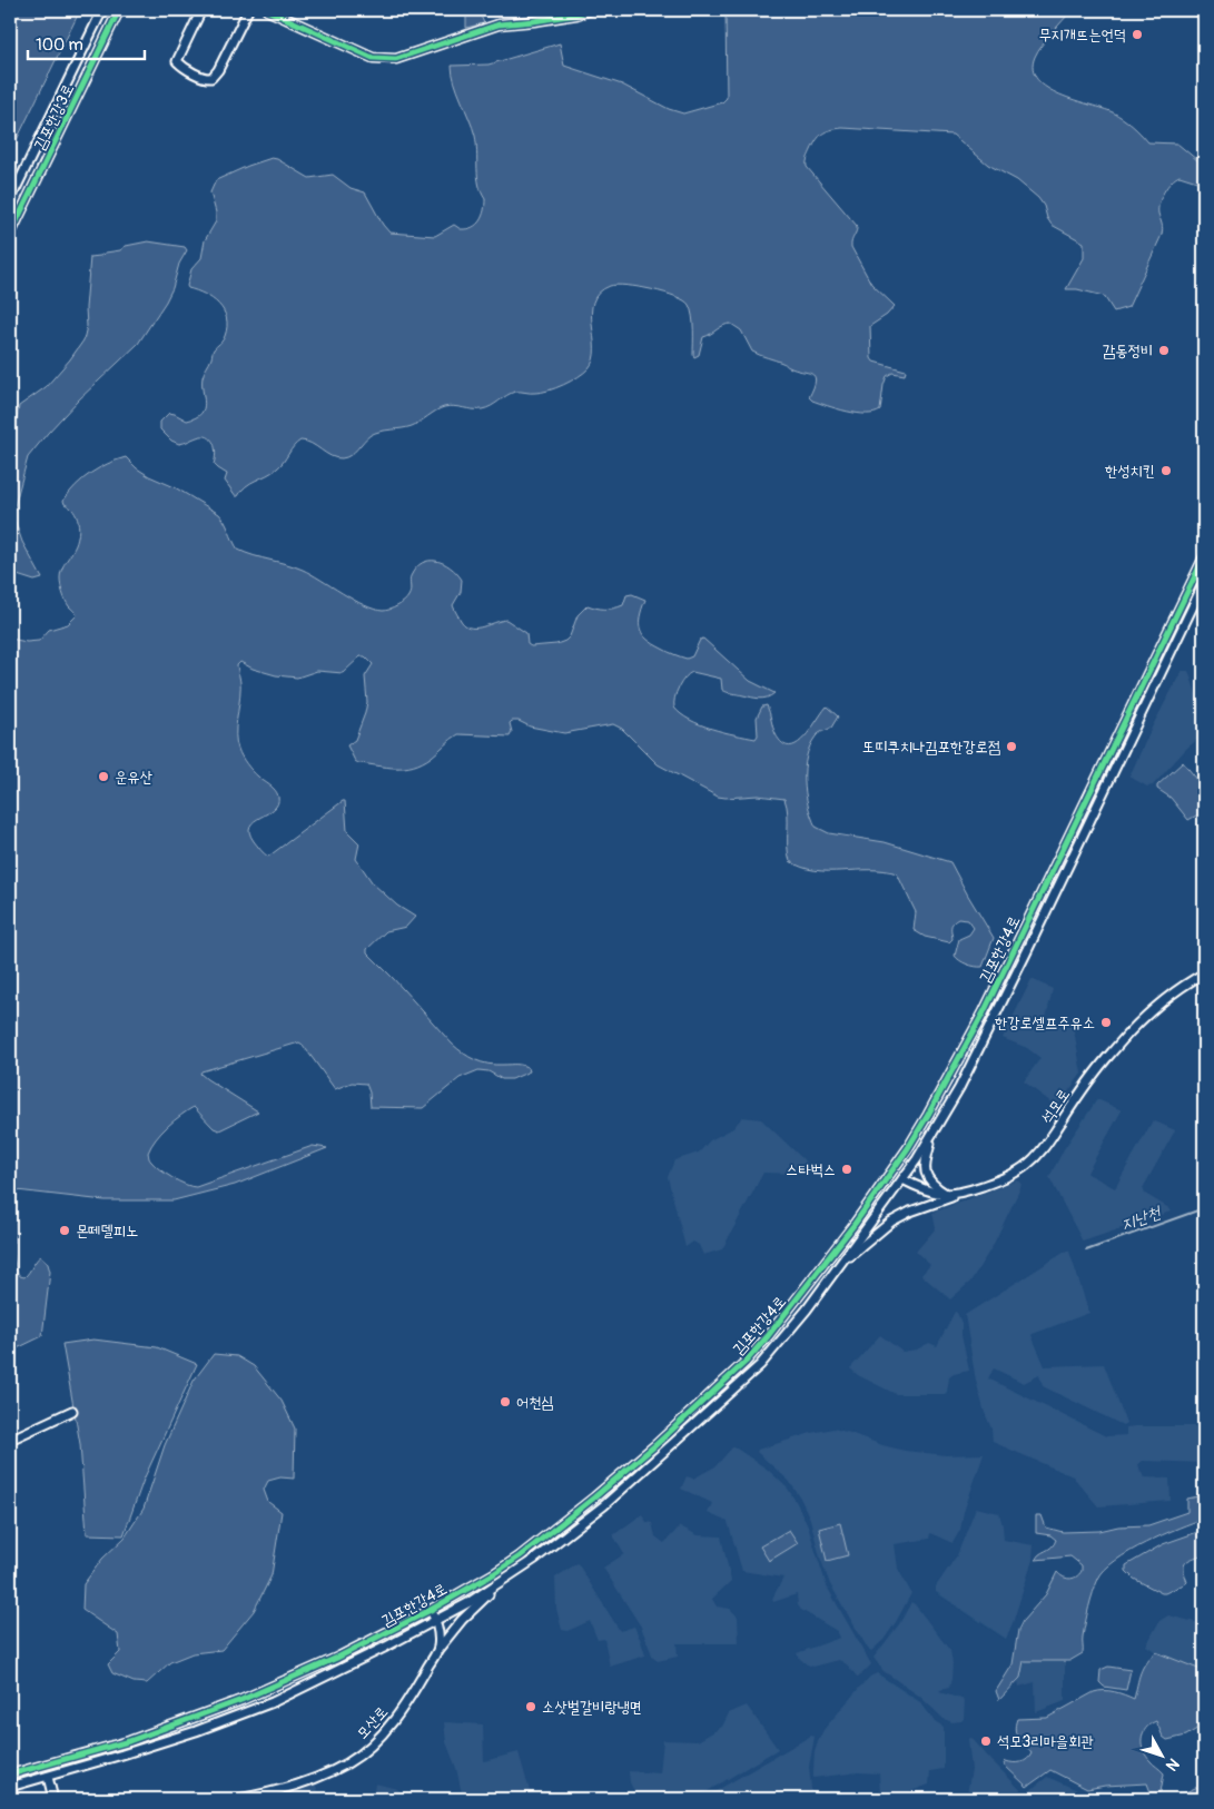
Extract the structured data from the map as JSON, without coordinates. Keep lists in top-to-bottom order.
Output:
{
  "streets": {
    "street": [
      "김포한강3로",
      "김포한강4로",
      "석모로",
      "모산로"
    ]
  },
  "crossings": [
    ["김포한강4로", "석모로"],
    ["김포한강4로", "모산로"]
  ],
  "water": ["지난천"],
  "places": [
    "무지개뜨는언덕",
    "감동정비",
    "한성치킨",
    "또띠쿠치나김포한강로점",
    "운유산",
    "한강로셀프주유소",
    "스타벅스",
    "몬떼델피노",
    "어천심",
    "소삿벌갈비랑냉면",
    "석모3리마을회관"
  ],
  "scale_bar": "100 m",
  "north": "bottom right"
}
